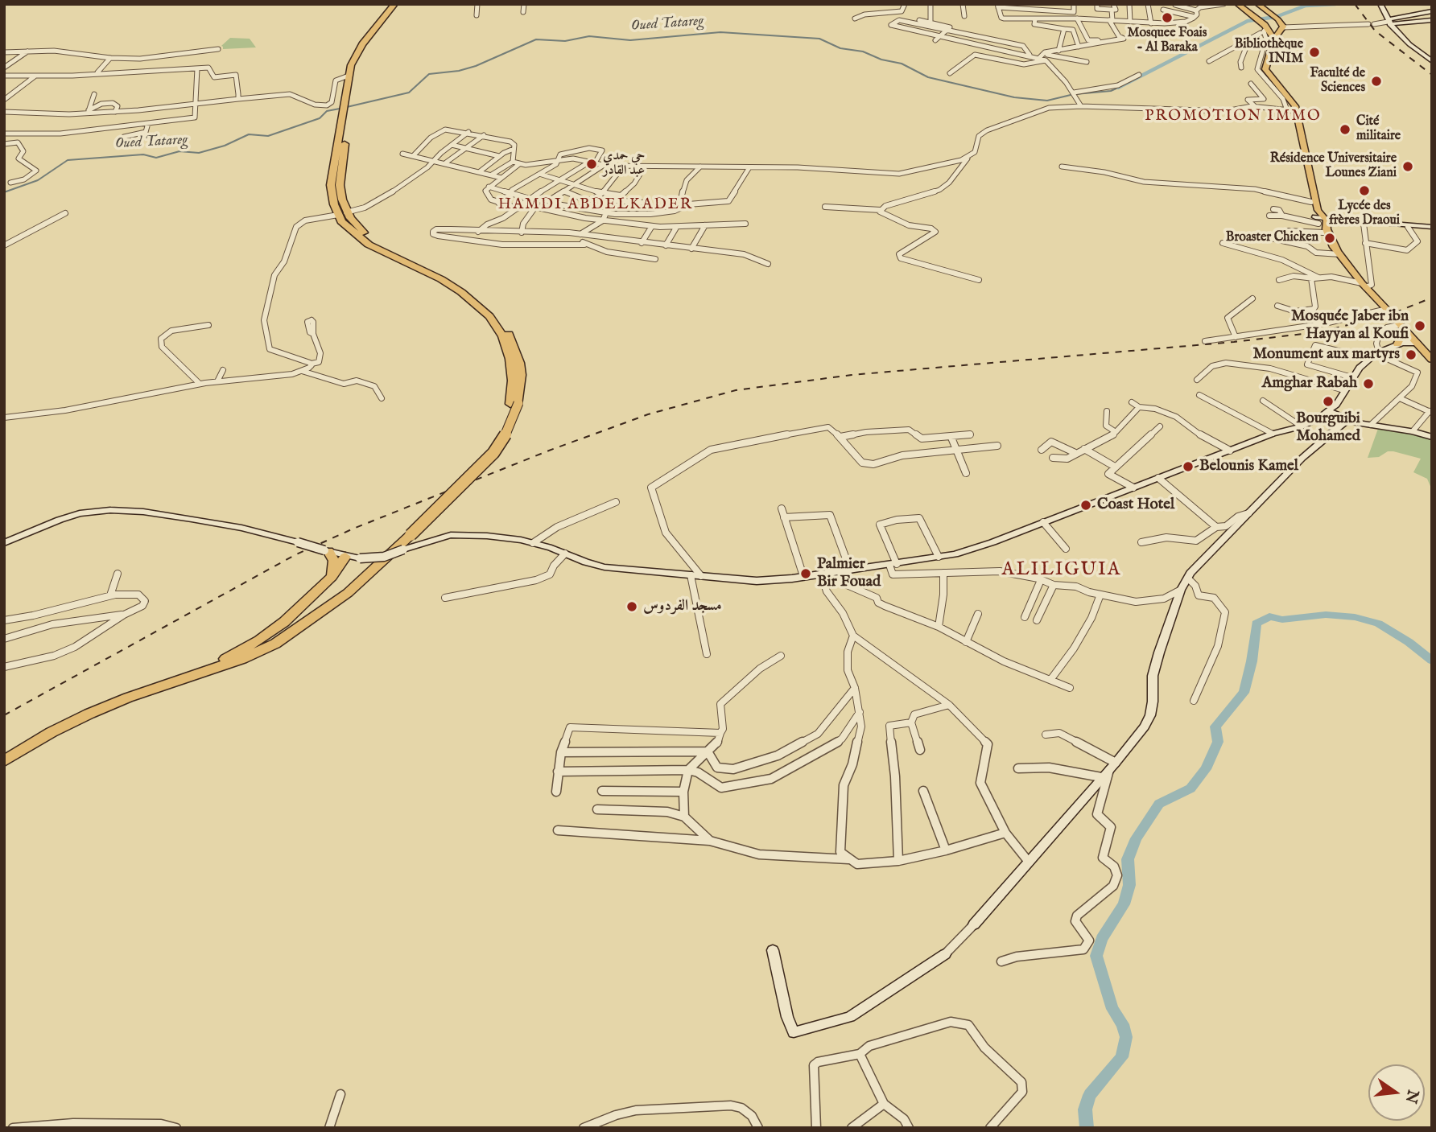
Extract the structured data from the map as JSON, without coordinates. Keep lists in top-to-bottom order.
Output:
{
  "districts": ["PROMOTION IMMO", "HAMDI ABDELKADER", "ALILIGUIA"],
  "water": ["Oued Tatareg"],
  "places": [
    "Mosquee Foais - Al Baraka",
    "Bibliothèque INIM",
    "Faculté de Sciences",
    "Cité militaire",
    "حي حمدي عبد القادر",
    "Résidence Universitaire Lounes Ziani",
    "Lycée des frères Draoui",
    "Broaster Chicken",
    "Mosquée Jaber ibn Hayyan al Koufi",
    "Monument aux martyrs",
    "Amghar Rabah",
    "Bourguibi Mohamed",
    "Belounis Kamel",
    "Coast Hotel",
    "Palmier Bir Fouad",
    "مسجد الفردوس"
  ],
  "north": "right"
}
